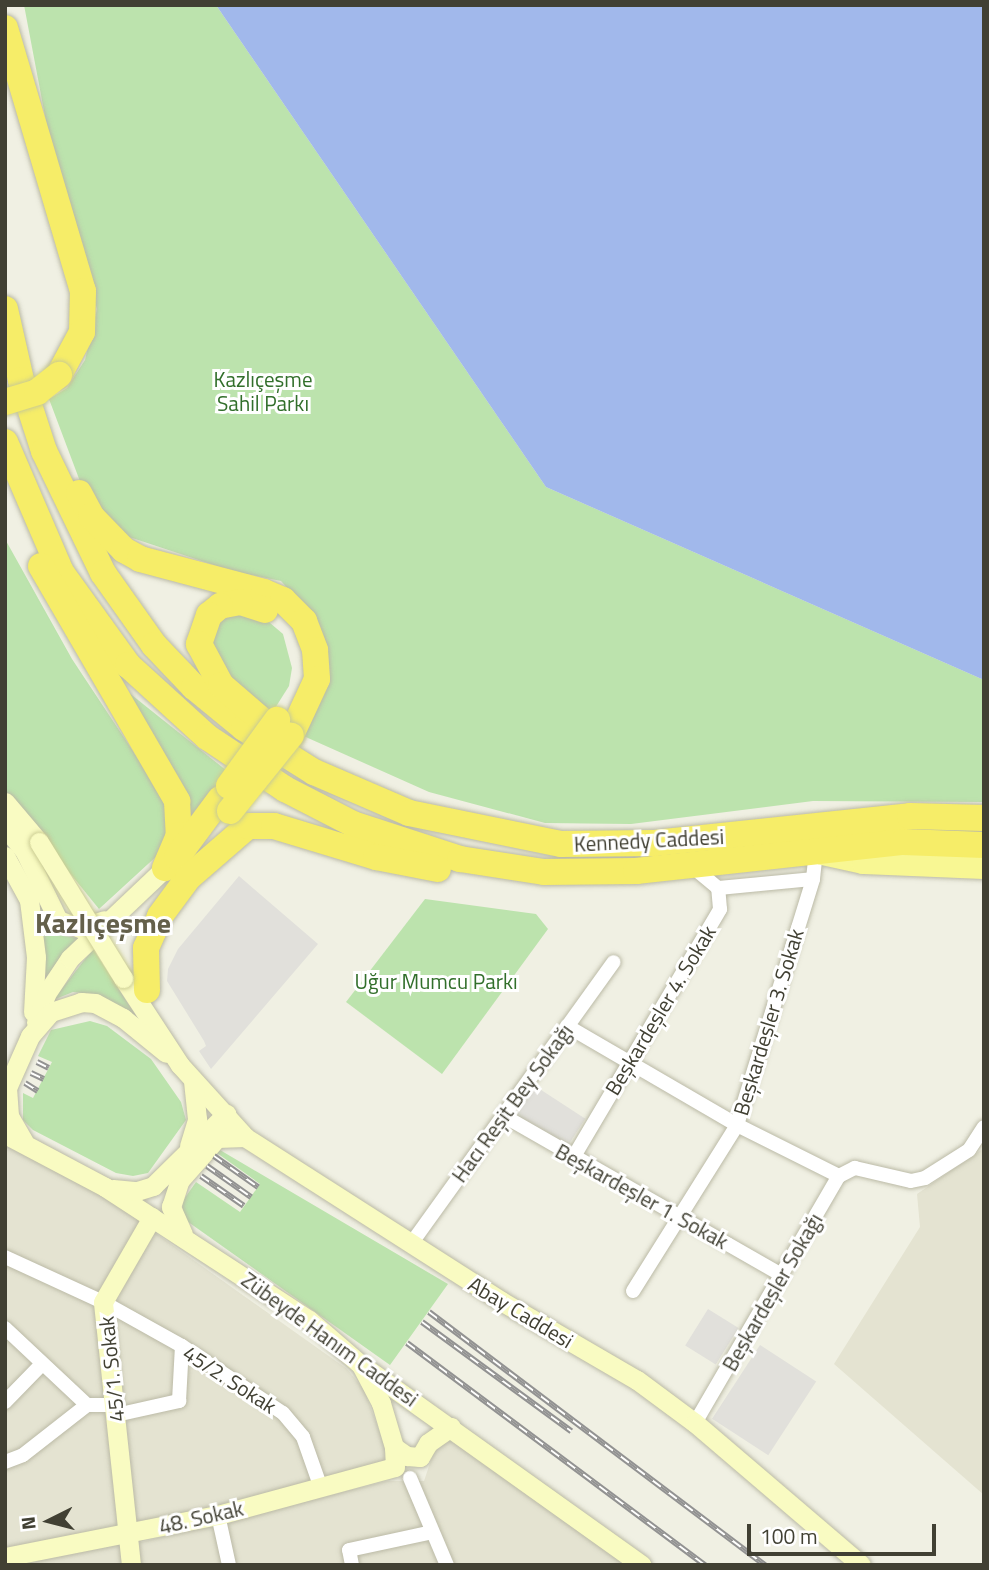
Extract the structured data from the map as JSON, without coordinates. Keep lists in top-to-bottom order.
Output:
{
  "streets": {
    "highway": ["Kennedy Caddesi"],
    "main road": [
      "Abay Caddesi",
      "Zübeyde Hanım Caddesi",
      "45/1. Sokak",
      "48. Sokak"
    ],
    "street": [
      "Beşkardeşler 4. Sokak",
      "Beşkardeşler 3. Sokak",
      "Hacı Reşit Bey Sokağı",
      "Beşkardeşler 1. Sokak",
      "Beşkardeşler Sokağı",
      "45/2. Sokak"
    ]
  },
  "crossings": [
    ["Kennedy Caddesi", "Beşkardeşler 3. Sokak"],
    ["Beşkardeşler 4. Sokak", "Beşkardeşler 1. Sokak"],
    ["Beşkardeşler 3. Sokak", "Beşkardeşler 1. Sokak"],
    ["Hacı Reşit Bey Sokağı", "Beşkardeşler 1. Sokak"],
    ["Hacı Reşit Bey Sokağı", "Abay Caddesi"],
    ["Beşkardeşler 1. Sokak", "Beşkardeşler Sokağı"],
    ["Beşkardeşler Sokağı", "Abay Caddesi"],
    ["Abay Caddesi", "Zübeyde Hanım Caddesi"],
    ["Zübeyde Hanım Caddesi", "45/1. Sokak"],
    ["45/1. Sokak", "45/2. Sokak"],
    ["45/1. Sokak", "48. Sokak"],
    ["45/2. Sokak", "48. Sokak"]
  ],
  "districts": ["Kazlıçeşme"],
  "parks": ["Kazlıçeşme Sahil Parkı", "Uğur Mumcu Parkı"],
  "scale_bar": "100 m",
  "north": "left"
}
